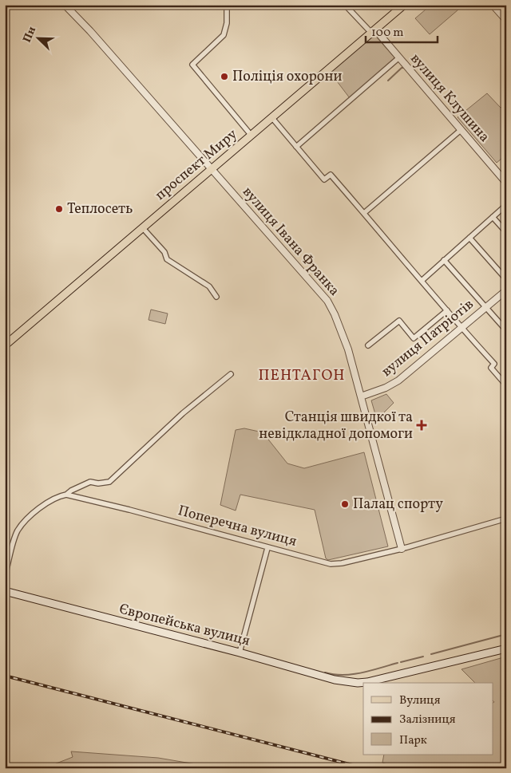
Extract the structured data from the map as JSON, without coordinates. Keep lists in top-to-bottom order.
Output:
{
  "streets": {
    "main road": ["проспект Миру", "Європейська вулиця"],
    "street": [
      "вулиця Клушина",
      "вулиця Івана Франка",
      "вулиця Патріотів",
      "Поперечна вулиця"
    ]
  },
  "crossings": [
    ["вулиця Клушина", "проспект Миру"],
    ["проспект Миру", "вулиця Івана Франка"],
    ["вулиця Івана Франка", "вулиця Патріотів"],
    ["вулиця Івана Франка", "Поперечна вулиця"]
  ],
  "districts": ["ПЕНТАГОН"],
  "places": {
    "other": ["Поліція охорони", "Теплосеть", "Палац спорту"],
    "health": ["Станція швидкої та невідкладної допомоги"]
  },
  "legend": ["Вулиця", "Залізниця", "Парк"],
  "scale_bar": "100 m",
  "north": "top left"
}
